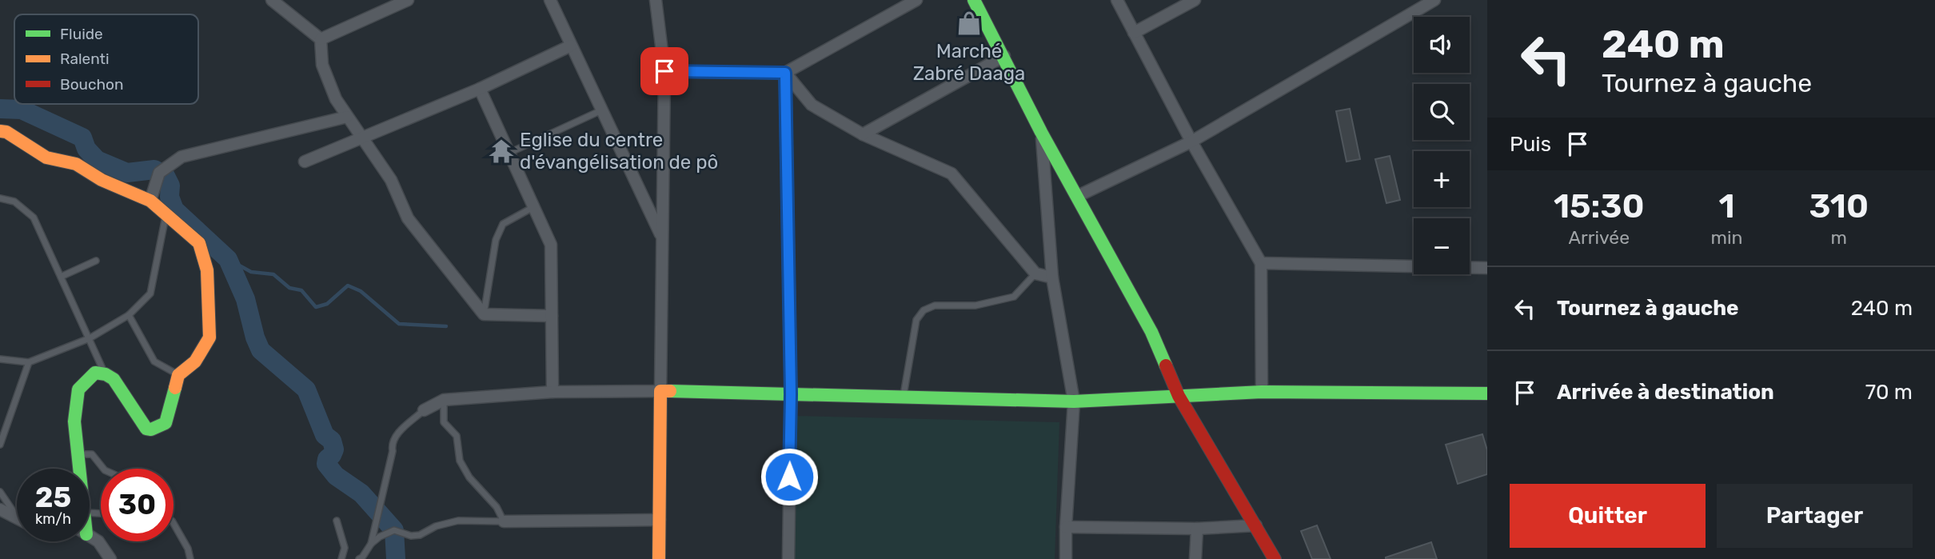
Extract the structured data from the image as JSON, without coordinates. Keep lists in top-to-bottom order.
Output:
{
  "places": {
    "shop": ["Marché Zabré Daaga"],
    "temple": ["Eglise du centre d'évangélisation de pô"]
  },
  "legend": ["Fluide", "Ralenti", "Bouchon"],
  "page": {
    "turn": ["240 m", "Tournez à gauche"],
    "map_buttons": ["+", "−"],
    "then": "Puis",
    "eta": [
      "15:30",
      "Arrivée",
      "1",
      "min",
      "310",
      "m"
    ],
    "list": [
      {
        "name": "Tournez à gauche",
        "value": "240 m"
      },
      {
        "name": "Arrivée à destination",
        "value": "70 m"
      }
    ],
    "speed": "25 km/h",
    "limit": "30",
    "buttons": ["Quitter", "Partager"]
  }
}
